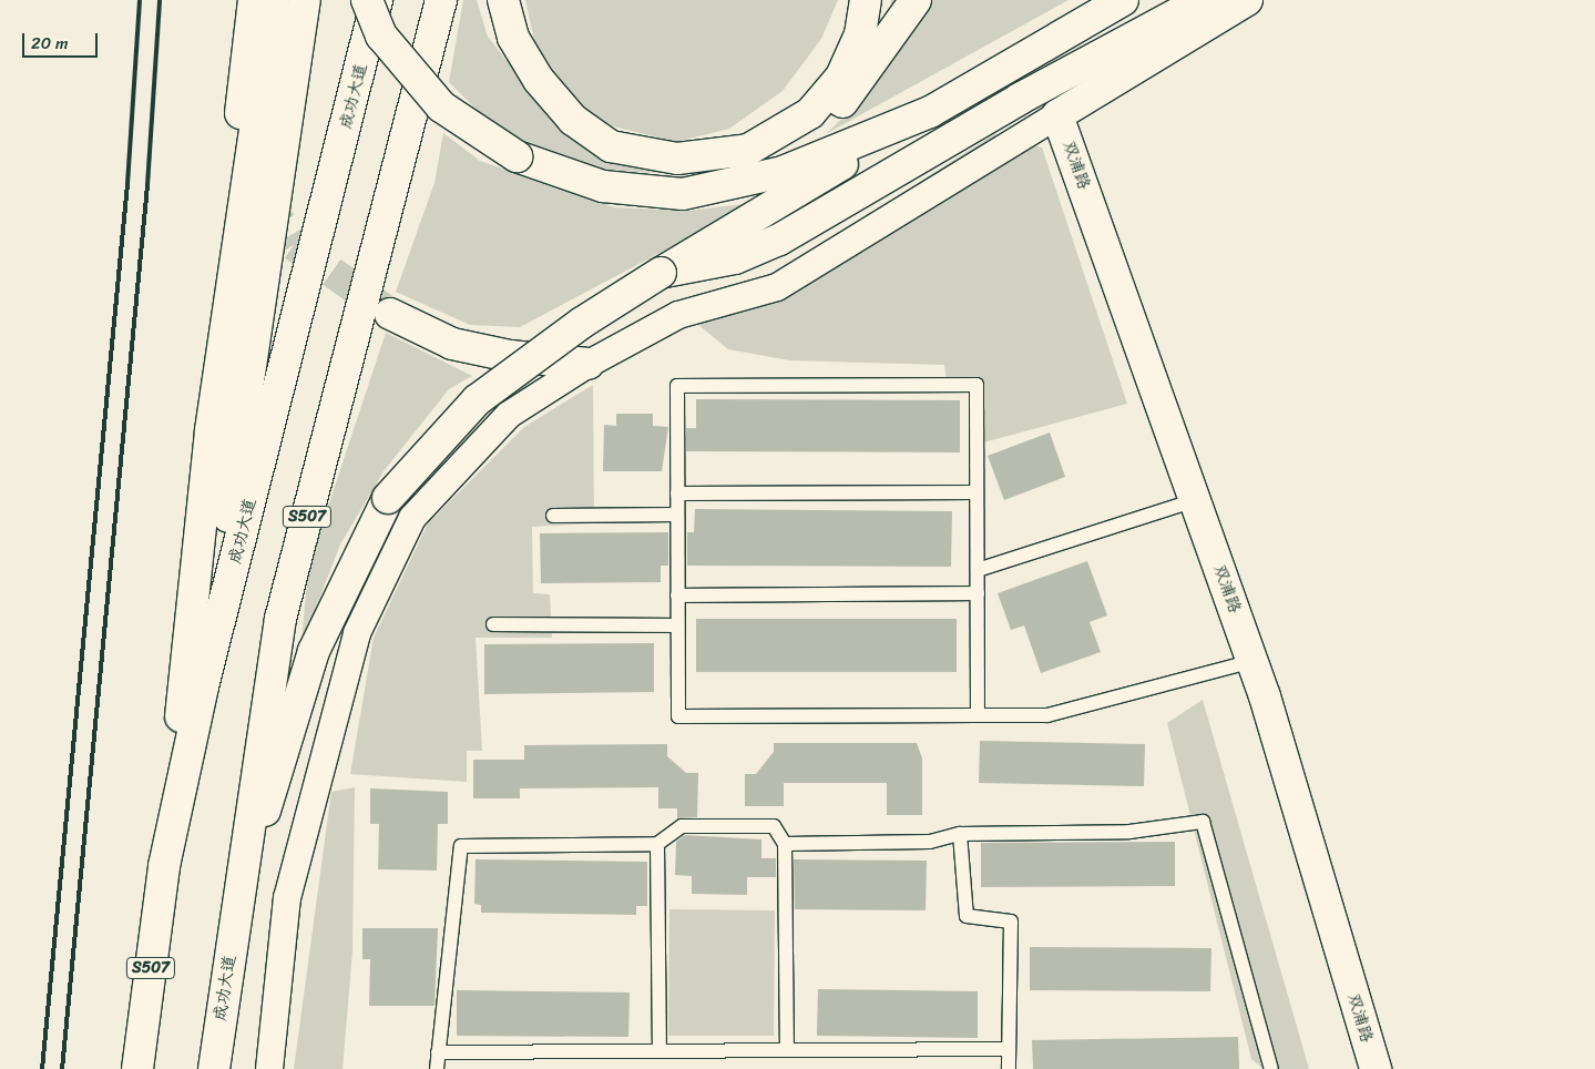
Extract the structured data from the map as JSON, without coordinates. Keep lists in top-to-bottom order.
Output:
{
  "streets": {
    "main road": ["成功大道", "双浦路", "S507"]
  },
  "scale_bar": "20 m"
}
